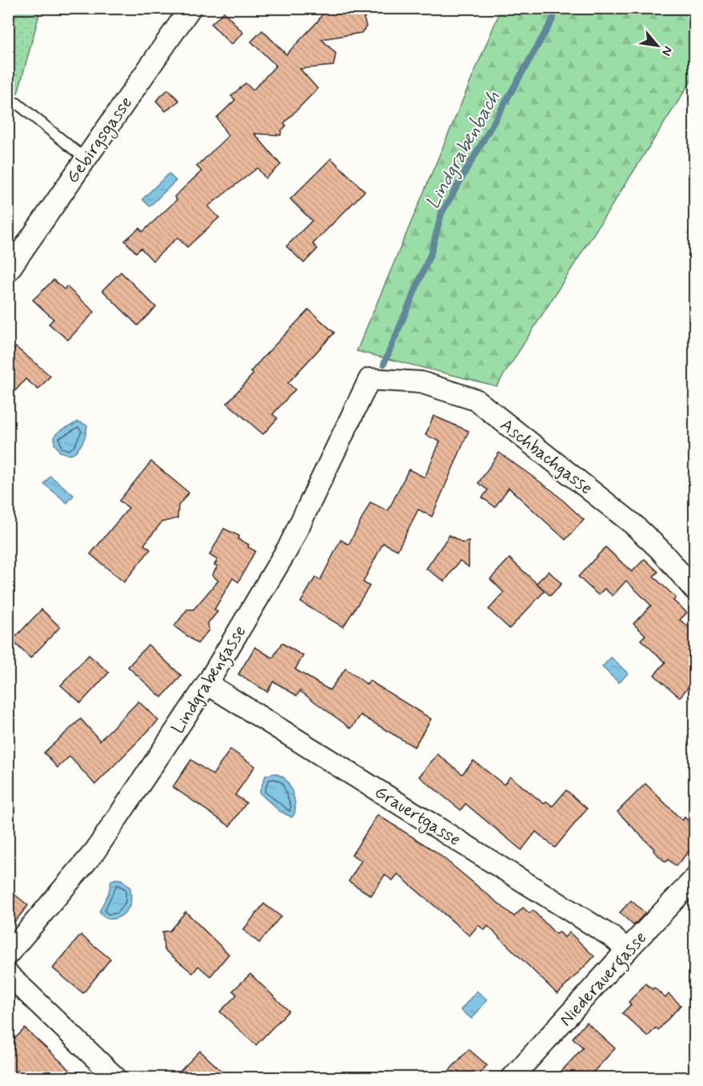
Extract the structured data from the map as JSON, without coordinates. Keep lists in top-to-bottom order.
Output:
{
  "streets": {
    "street": [
      "Gebirgsgasse",
      "Aschbachgasse",
      "Lindgrabengasse",
      "Grauertgasse",
      "Niederauergasse"
    ]
  },
  "crossings": [
    ["Aschbachgasse", "Lindgrabengasse"],
    ["Lindgrabengasse", "Grauertgasse"],
    ["Grauertgasse", "Niederauergasse"]
  ],
  "water": ["Lindgrabenbach"],
  "north": "bottom right"
}
